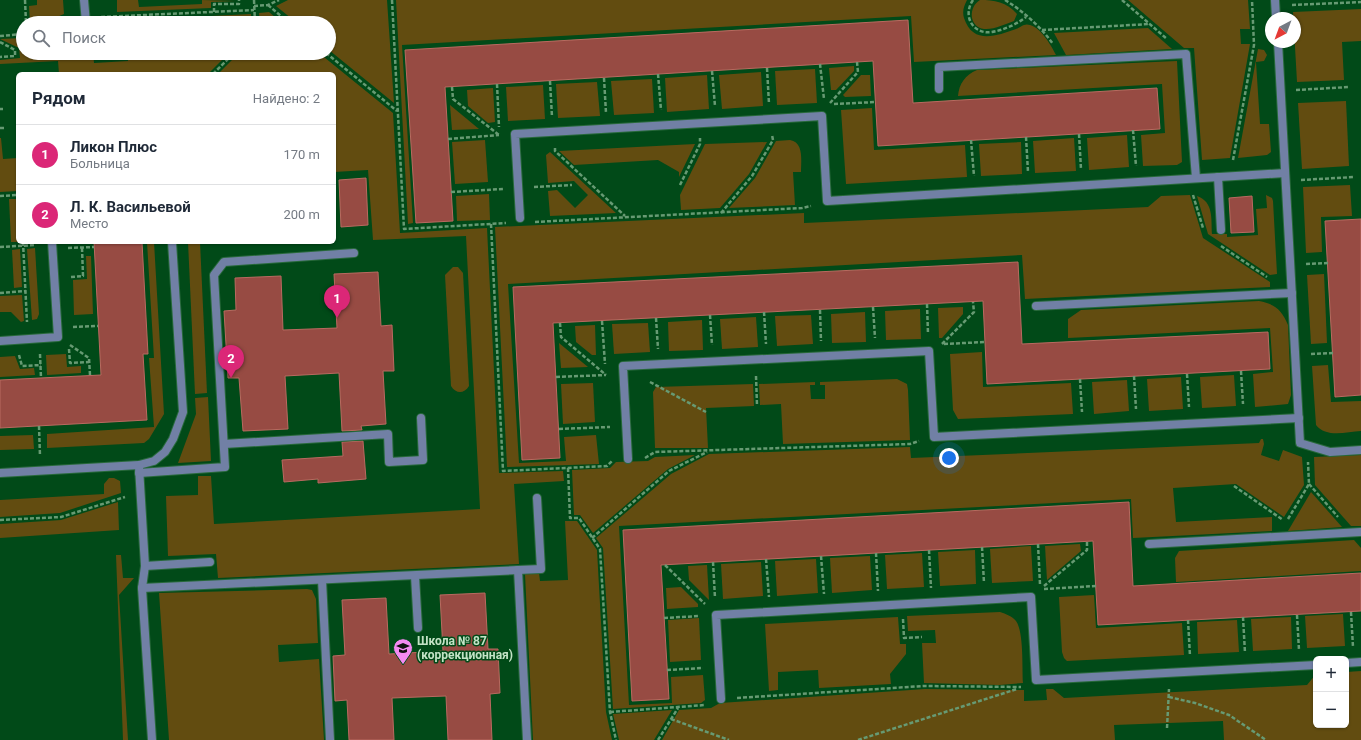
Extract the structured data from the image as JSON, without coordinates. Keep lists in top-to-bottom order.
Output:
{
  "places": {
    "school or university": ["Школа № 87 (коррекционная)"]
  },
  "north": "bottom left",
  "page": {
    "search": "Поиск",
    "heading": ["Рядом", "Найдено: 2"],
    "list": [
      {
        "mark": "1",
        "name": "Ликон Плюс",
        "note": "Больница",
        "value": "170 m"
      },
      {
        "mark": "2",
        "name": "Л. К. Васильевой",
        "note": "Место",
        "value": "200 m"
      }
    ],
    "pins": ["1", "2"],
    "map_buttons": ["+", "−"]
  }
}
